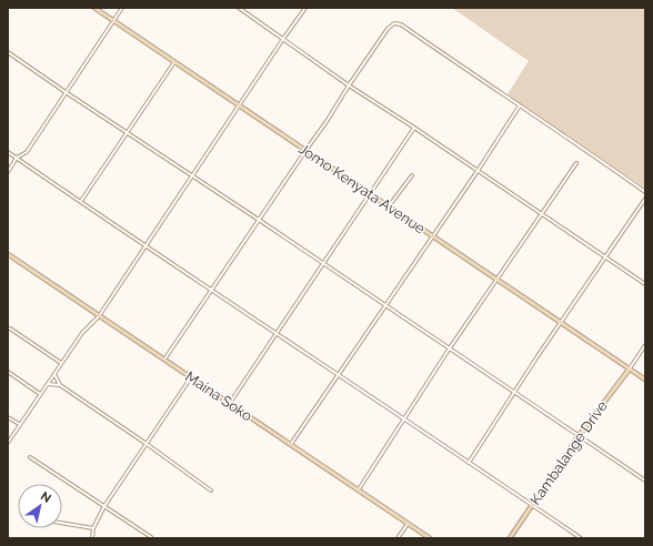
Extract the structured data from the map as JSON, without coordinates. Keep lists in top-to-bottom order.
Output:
{
  "streets": {
    "street": ["Jomo Kenyata Avenue", "Maina Soko", "Kambalange Drive"]
  },
  "crossings": [
    ["Jomo Kenyata Avenue", "Kambalange Drive"]
  ],
  "north": "top right"
}
